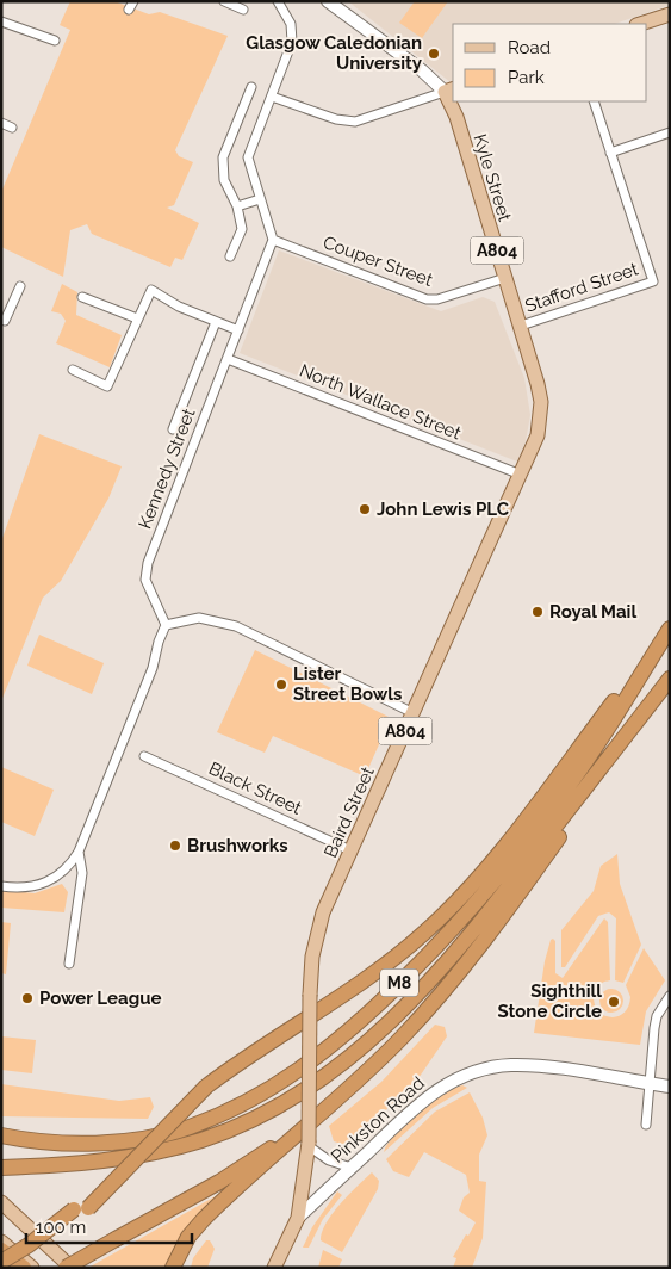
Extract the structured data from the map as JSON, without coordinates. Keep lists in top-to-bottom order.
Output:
{
  "streets": {
    "highway": ["M8"],
    "main road": ["Kyle Street", "A804", "Baird Street"],
    "street": [
      "Couper Street",
      "Stafford Street",
      "North Wallace Street",
      "Kennedy Street",
      "Black Street",
      "Pinkston Road"
    ]
  },
  "crossings": [
    ["Kyle Street", "Couper Street"],
    ["Kyle Street", "Stafford Street"],
    ["Kyle Street", "Baird Street"],
    ["A804", "Baird Street"],
    ["A804", "Pinkston Road"],
    ["Couper Street", "Kennedy Street"],
    ["North Wallace Street", "Kennedy Street"],
    ["North Wallace Street", "Baird Street"],
    ["Black Street", "Baird Street"],
    ["Baird Street", "Pinkston Road"]
  ],
  "places": [
    "Glasgow Caledonian University",
    "John Lewis PLC",
    "Royal Mail",
    "Lister Street Bowls",
    "Brushworks",
    "Power League",
    "Sighthill Stone Circle"
  ],
  "legend": ["Road", "Park"],
  "scale_bar": "100 m"
}
